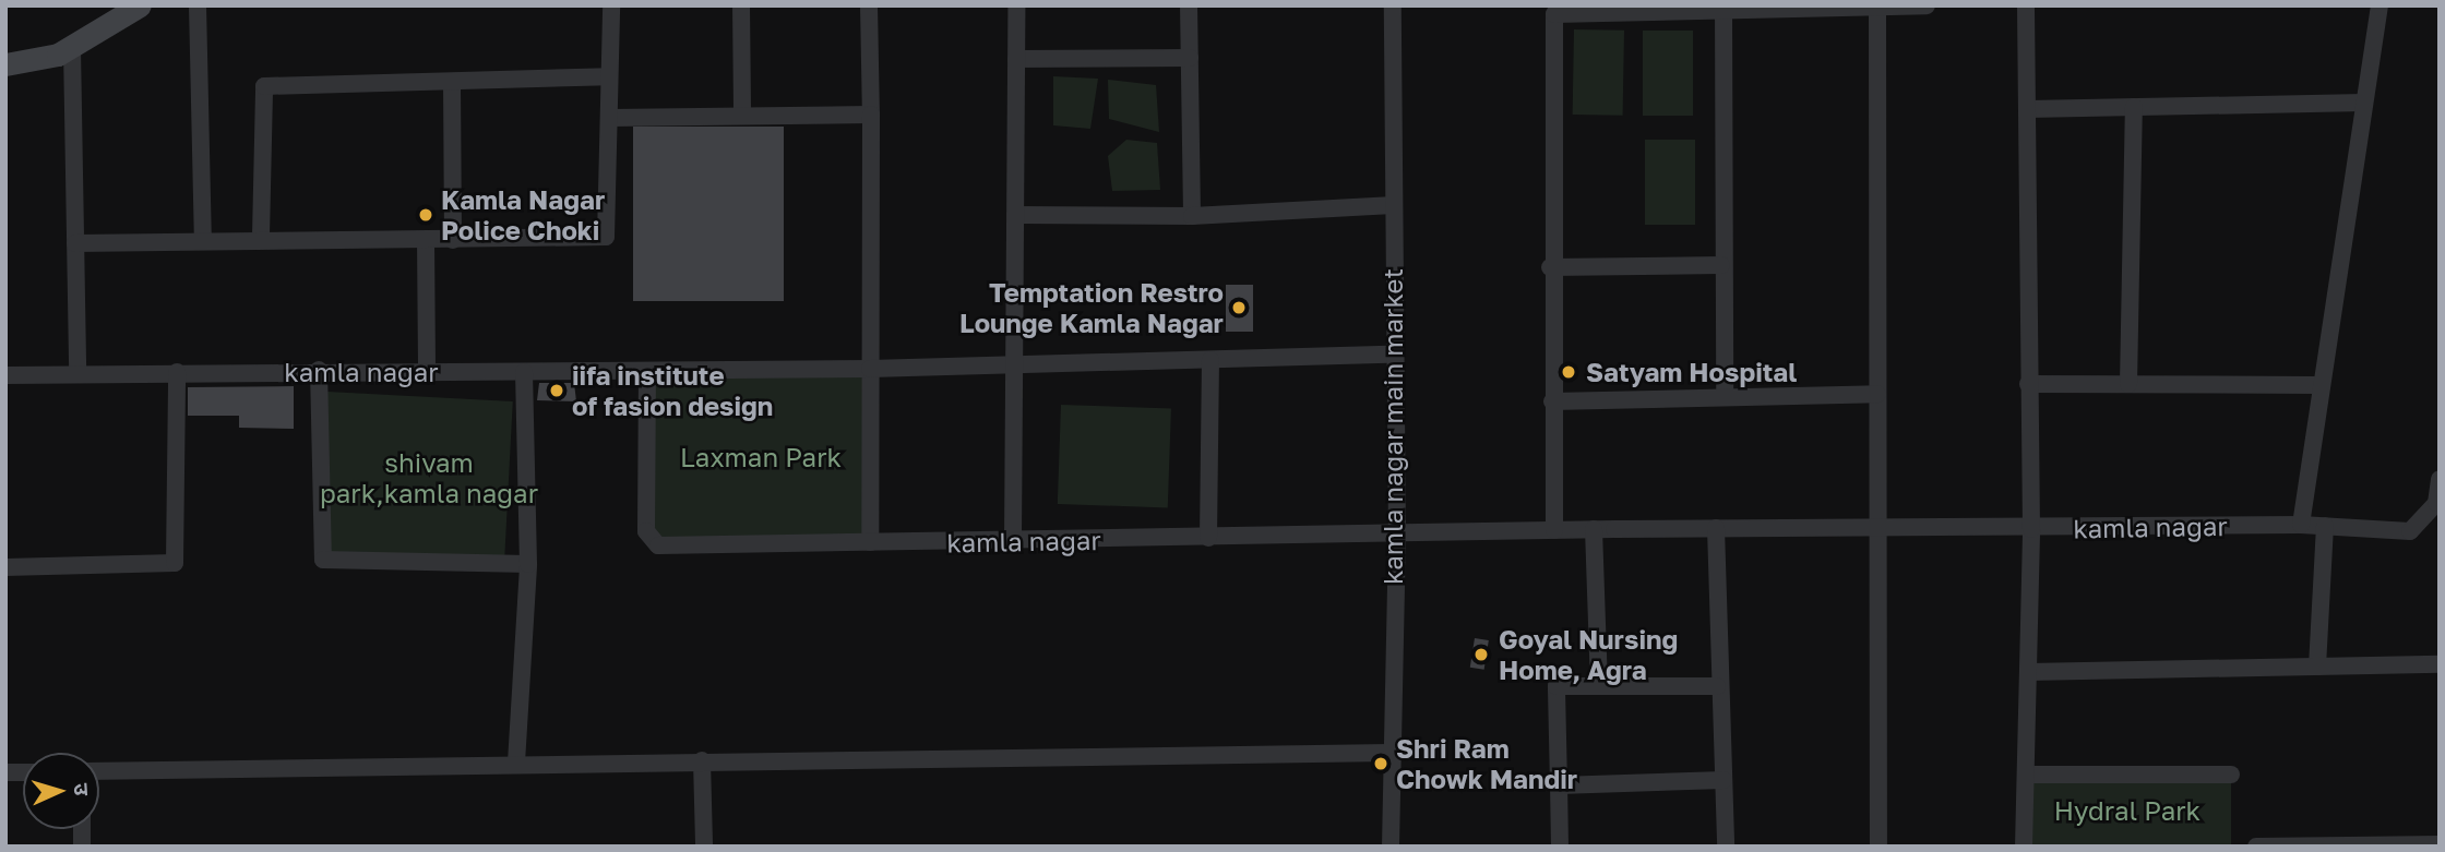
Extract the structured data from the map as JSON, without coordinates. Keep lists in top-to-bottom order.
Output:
{
  "streets": {
    "street": ["kamla nagar", "kamla nagar main market"]
  },
  "crossings": [
    ["kamla nagar", "kamla nagar main market"]
  ],
  "parks": ["Laxman Park", "shivam park,kamla nagar", "Hydral Park"],
  "places": [
    "Kamla Nagar Police Choki",
    "Temptation Restro Lounge Kamla Nagar",
    "Satyam Hospital",
    "iifa institute of fasion design",
    "Goyal Nursing Home, Agra",
    "Shri Ram Chowk Mandir"
  ],
  "north": "right"
}
